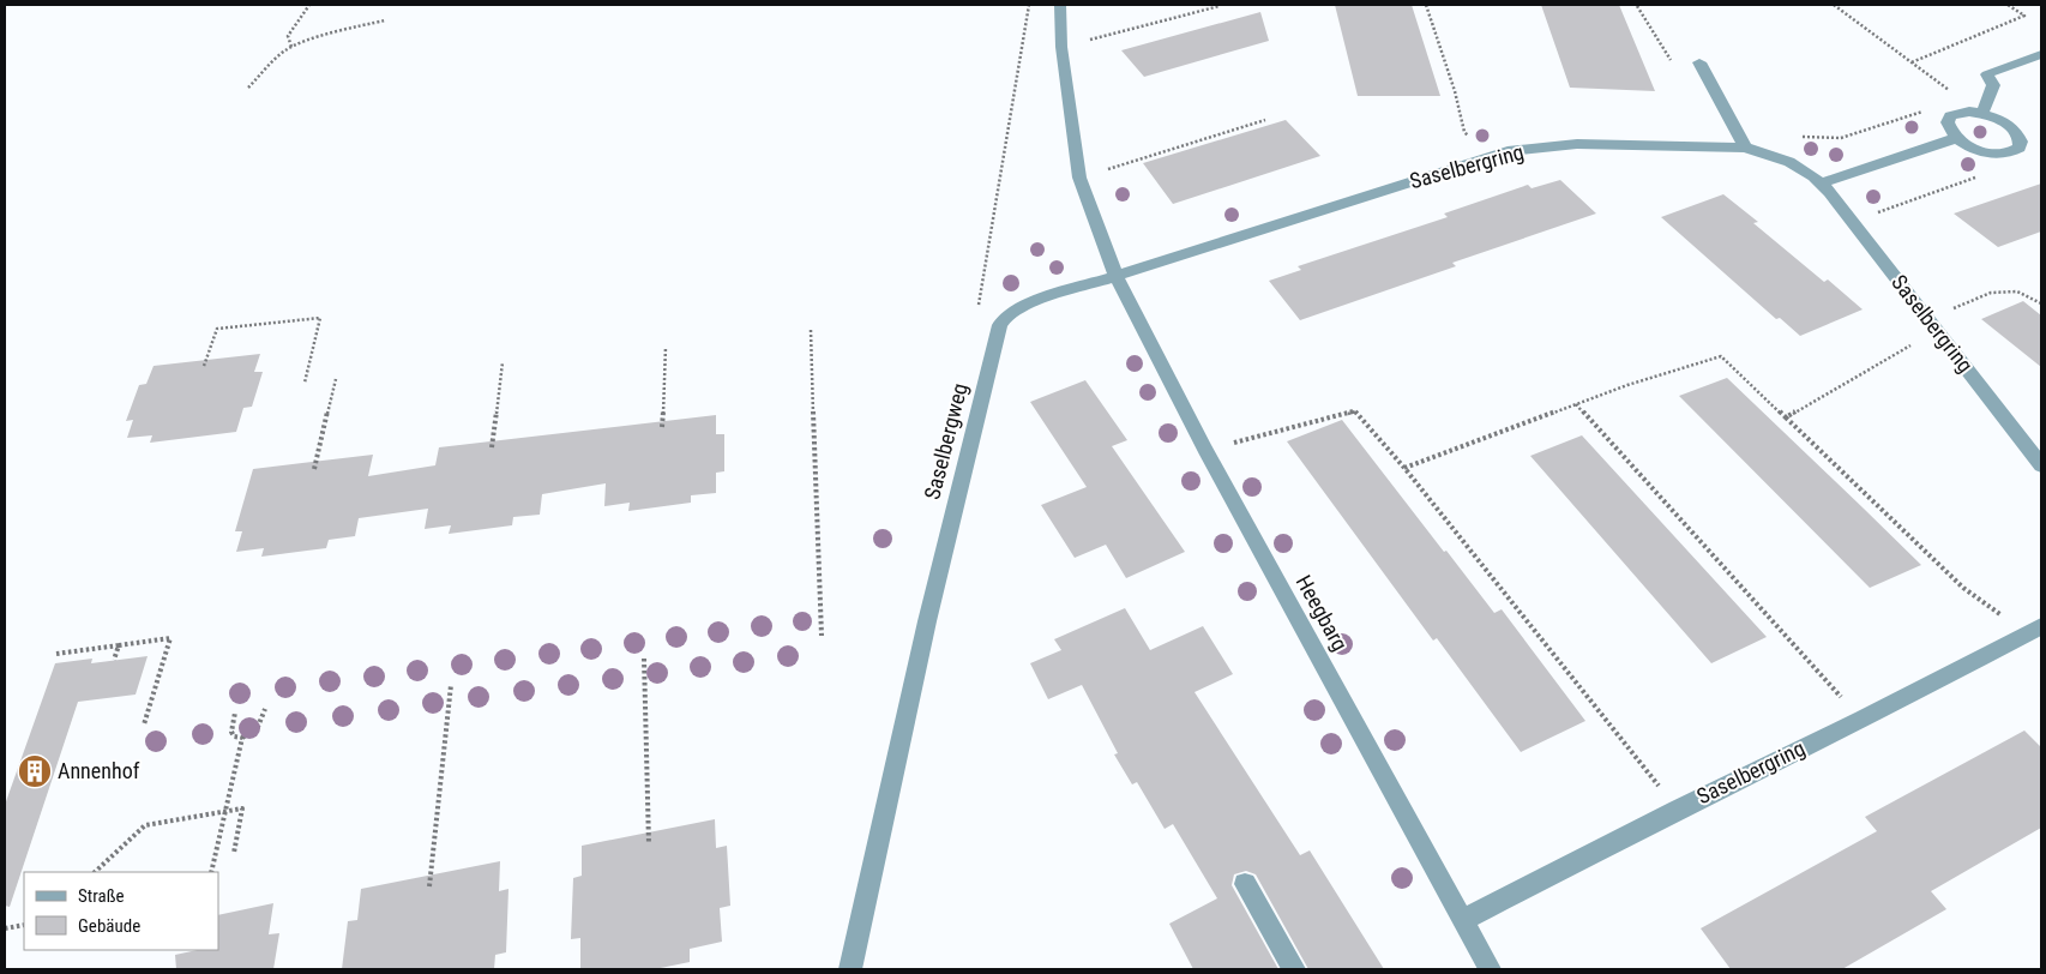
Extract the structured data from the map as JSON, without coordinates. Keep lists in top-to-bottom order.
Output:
{
  "streets": {
    "street": ["Saselbergring", "Saselbergweg", "Heegbarg"]
  },
  "crossings": [
    ["Saselbergring", "Saselbergweg"],
    ["Saselbergring", "Heegbarg"],
    ["Saselbergweg", "Heegbarg"]
  ],
  "places": {
    "building": ["Annenhof"]
  },
  "legend": ["Straße", "Gebäude"]
}
